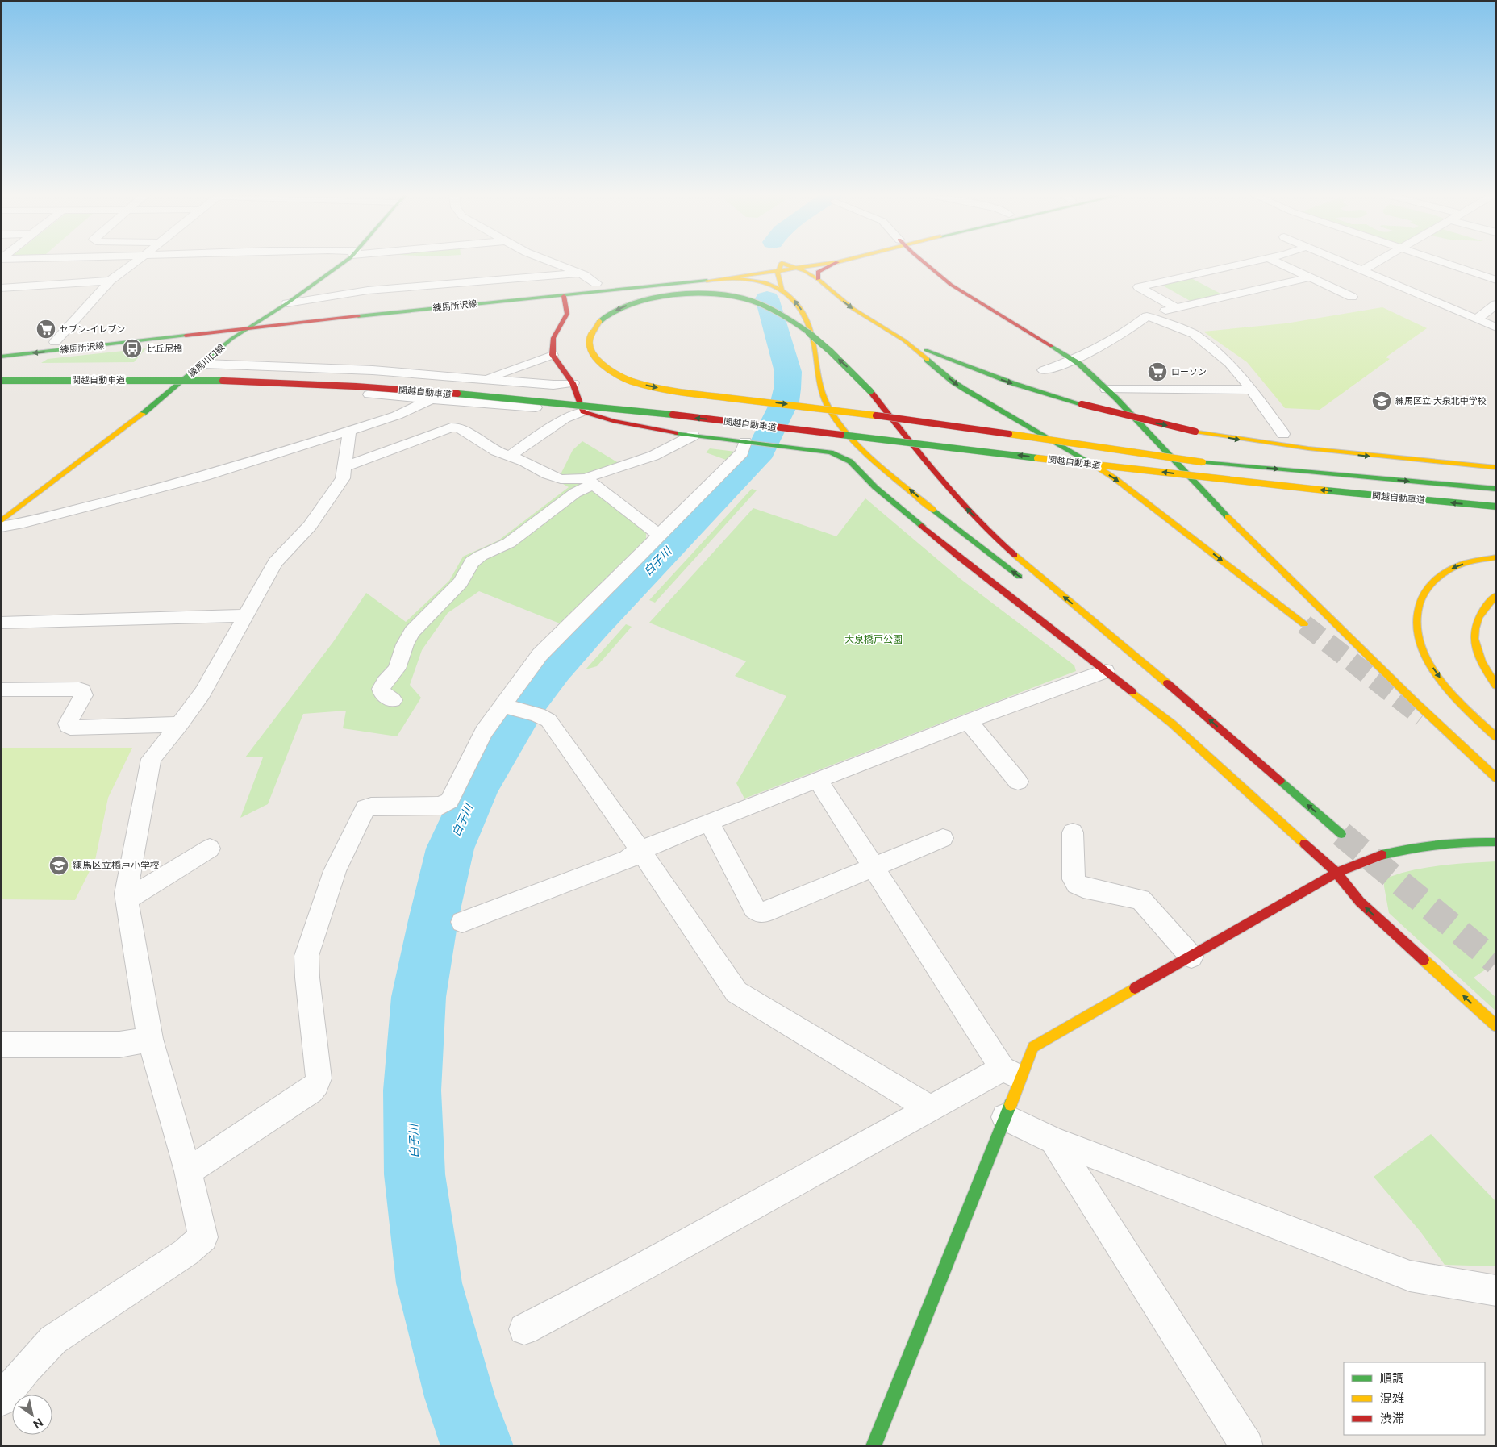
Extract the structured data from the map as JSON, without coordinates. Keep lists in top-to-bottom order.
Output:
{
  "streets": {
    "main road": ["練馬所沢線", "練馬川口線", "関越自動車道"]
  },
  "crossings": [
    ["練馬所沢線", "練馬川口線"]
  ],
  "water": ["白子川"],
  "parks": ["大泉橋戸公園"],
  "places": {
    "supermarket": ["セブン-イレブン", "ローソン"],
    "bus stop": ["比丘尼橋"],
    "school or university": ["練馬区立 大泉北中学校", "練馬区立橋戸小学校"]
  },
  "legend": ["順調", "混雑", "渋滞"],
  "north": "bottom right"
}
